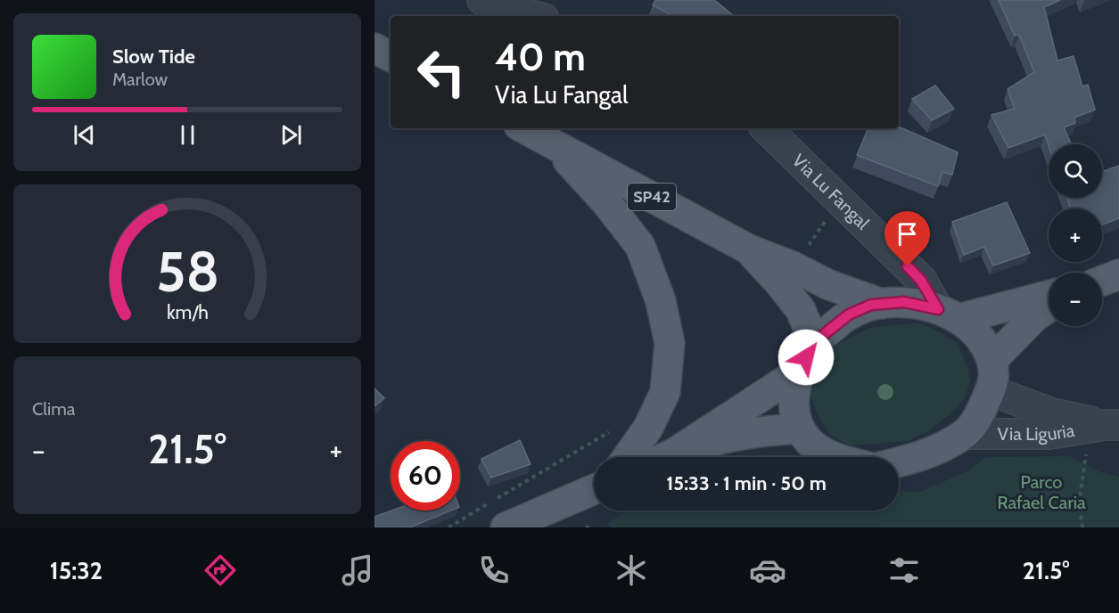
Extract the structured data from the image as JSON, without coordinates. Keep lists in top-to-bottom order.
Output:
{
  "streets": {
    "main road": ["SP42"],
    "street": ["Via Lu Fangal", "Via Liguria"]
  },
  "parks": ["Parco Rafael Caria"],
  "page": {
    "turn": ["40 m", "Via Lu Fangal"],
    "song": ["Slow Tide", "Marlow"],
    "map_buttons": ["+", "−"],
    "tile": "Clima",
    "heat": ["−", "21.5°", "+"],
    "limit": "60",
    "trip": "15:33 · 1 min · 50 m",
    "tabs": ["15:32", "21.5°"],
    "gauge": ["58", "km/h"]
  }
}
